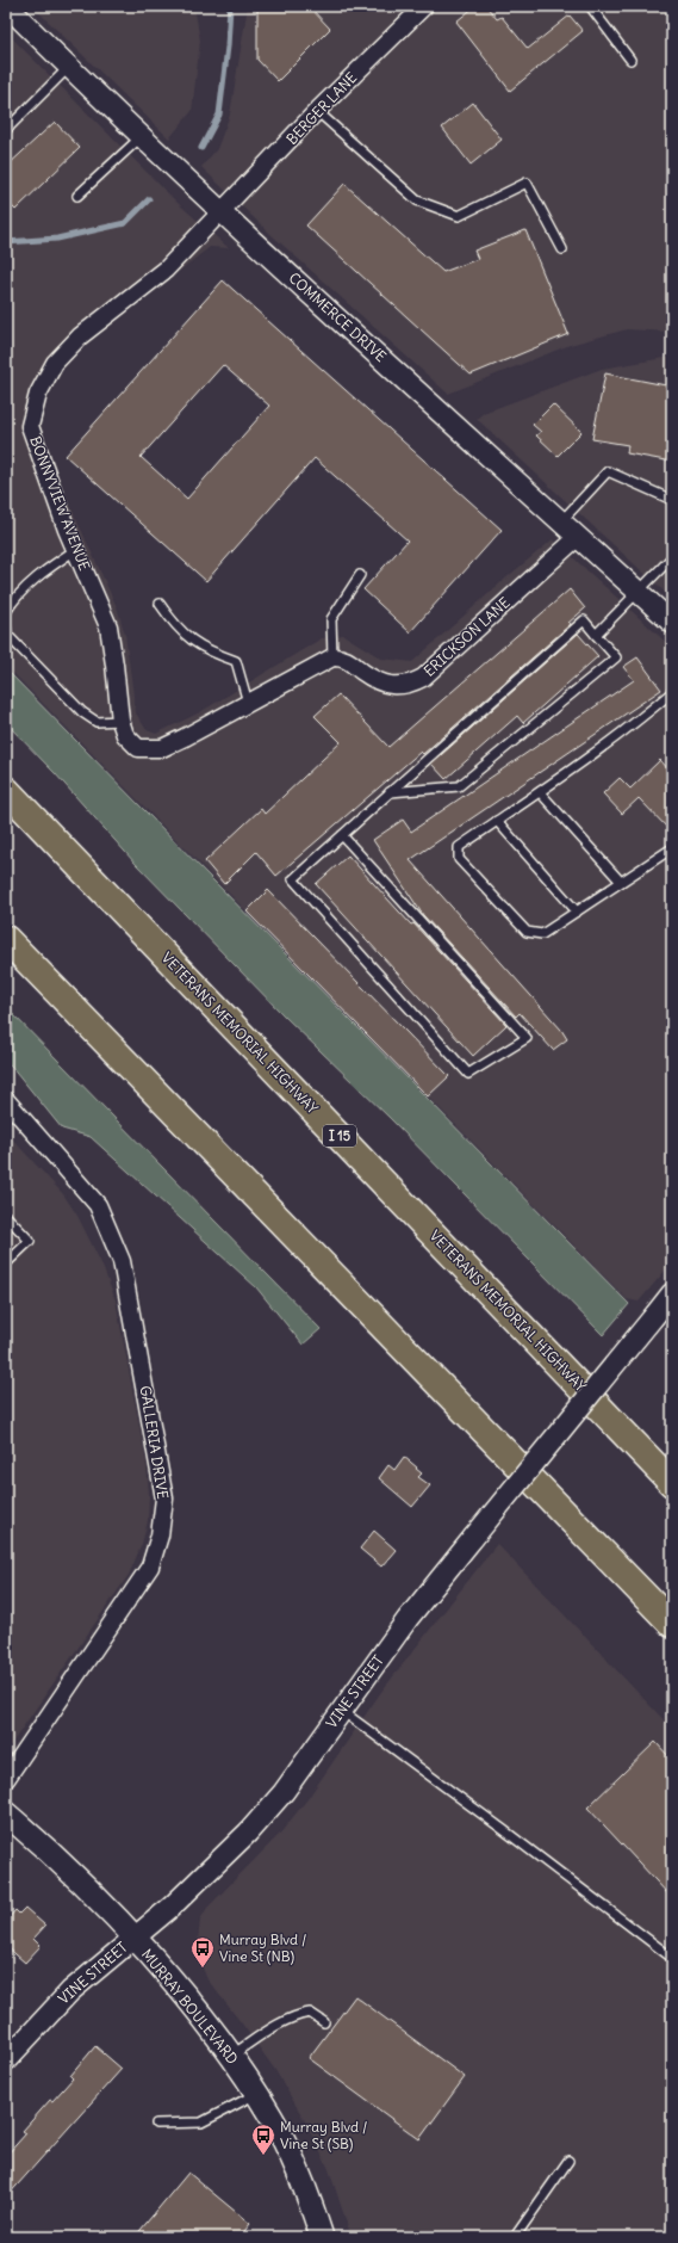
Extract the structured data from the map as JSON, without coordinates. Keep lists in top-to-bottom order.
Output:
{
  "streets": {
    "highway": ["VETERANS MEMORIAL HIGHWAY", "I 15"],
    "main road": ["MURRAY BOULEVARD"],
    "street": [
      "BERGER LANE",
      "COMMERCE DRIVE",
      "BONNYVIEW AVENUE",
      "ERICKSON LANE",
      "GALLERIA DRIVE",
      "VINE STREET"
    ]
  },
  "crossings": [
    ["BERGER LANE", "COMMERCE DRIVE"],
    ["BERGER LANE", "BONNYVIEW AVENUE"],
    ["COMMERCE DRIVE", "BONNYVIEW AVENUE"],
    ["COMMERCE DRIVE", "ERICKSON LANE"],
    ["VINE STREET", "MURRAY BOULEVARD"]
  ],
  "places": {
    "bus stop": ["Murray Blvd / Vine St (NB)", "Murray Blvd / Vine St (SB)"]
  }
}
